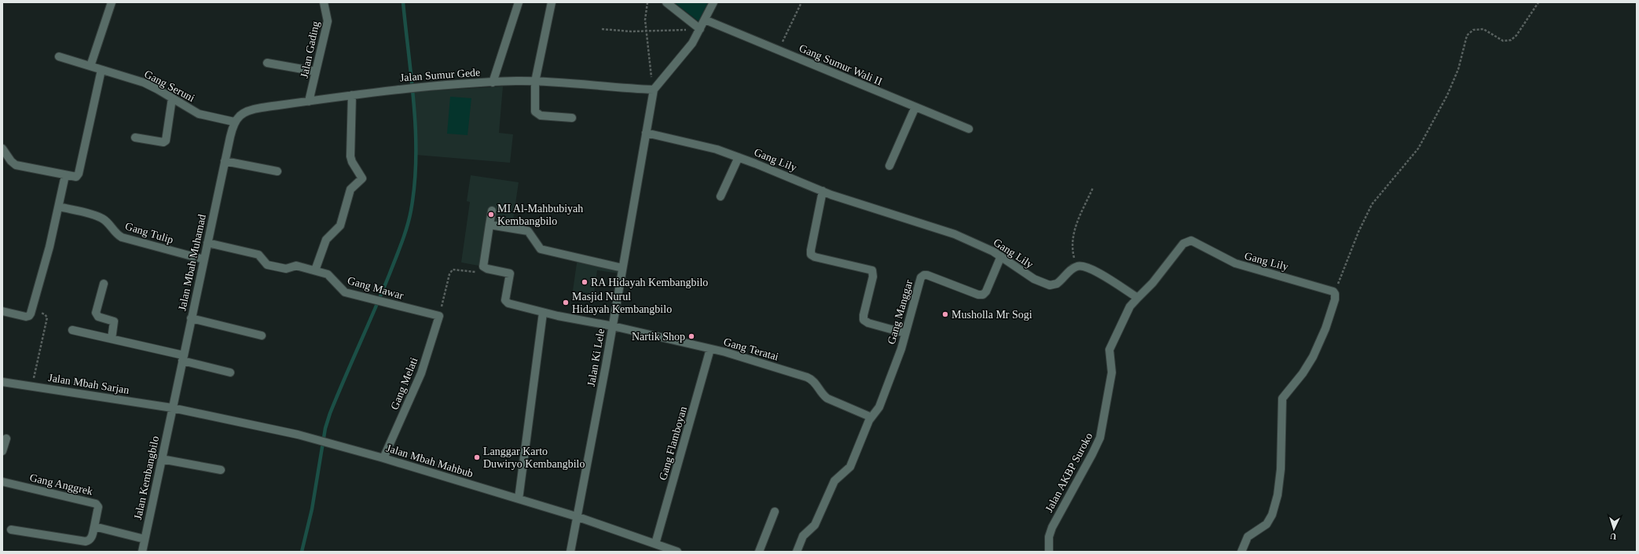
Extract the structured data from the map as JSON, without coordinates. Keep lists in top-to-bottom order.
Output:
{
  "streets": {
    "street": [
      "Jalan Gading",
      "Gang Sumur Wali II",
      "Jalan Sumur Gede",
      "Gang Seruni",
      "Gang Lily",
      "Gang Tulip",
      "Jalan Mbah Muhamad",
      "Gang Mawar",
      "Gang Manggar",
      "Gang Teratai",
      "Jalan Ki Lele",
      "Jalan Mbah Sarjan",
      "Gang Melati",
      "Gang Flamboyan",
      "Jalan Mbah Mahbub",
      "Jalan AKBP Suroko",
      "Jalan Kembangbilo",
      "Gang Anggrek"
    ]
  },
  "crossings": [
    ["Jalan Gading", "Jalan Sumur Gede"],
    ["Jalan Sumur Gede", "Gang Seruni"],
    ["Jalan Sumur Gede", "Jalan Mbah Muhamad"],
    ["Jalan Sumur Gede", "Jalan Ki Lele"],
    ["Gang Seruni", "Jalan Mbah Muhamad"],
    ["Gang Lily", "Gang Manggar"],
    ["Gang Lily", "Jalan Ki Lele"],
    ["Gang Lily", "Jalan AKBP Suroko"],
    ["Gang Tulip", "Jalan Mbah Muhamad"],
    ["Jalan Mbah Muhamad", "Gang Mawar"],
    ["Jalan Mbah Muhamad", "Jalan Mbah Sarjan"],
    ["Jalan Mbah Muhamad", "Jalan Mbah Mahbub"],
    ["Jalan Mbah Muhamad", "Jalan Kembangbilo"],
    ["Gang Mawar", "Gang Melati"],
    ["Gang Manggar", "Gang Teratai"],
    ["Gang Teratai", "Jalan Ki Lele"],
    ["Gang Teratai", "Gang Flamboyan"],
    ["Jalan Ki Lele", "Jalan Mbah Mahbub"],
    ["Jalan Mbah Sarjan", "Jalan Mbah Mahbub"],
    ["Jalan Mbah Sarjan", "Jalan Kembangbilo"],
    ["Gang Melati", "Jalan Mbah Mahbub"],
    ["Gang Flamboyan", "Jalan Mbah Mahbub"],
    ["Jalan Mbah Mahbub", "Jalan Kembangbilo"]
  ],
  "places": [
    "MI Al-Mahbubiyah Kembangbilo",
    "RA Hidayah Kembangbilo",
    "Masjid Nurul Hidayah Kembangbilo",
    "Musholla Mr Sogi",
    "Nartik Shop",
    "Langgar Karto Duwiryo Kembangbilo"
  ],
  "north": "bottom"
}
